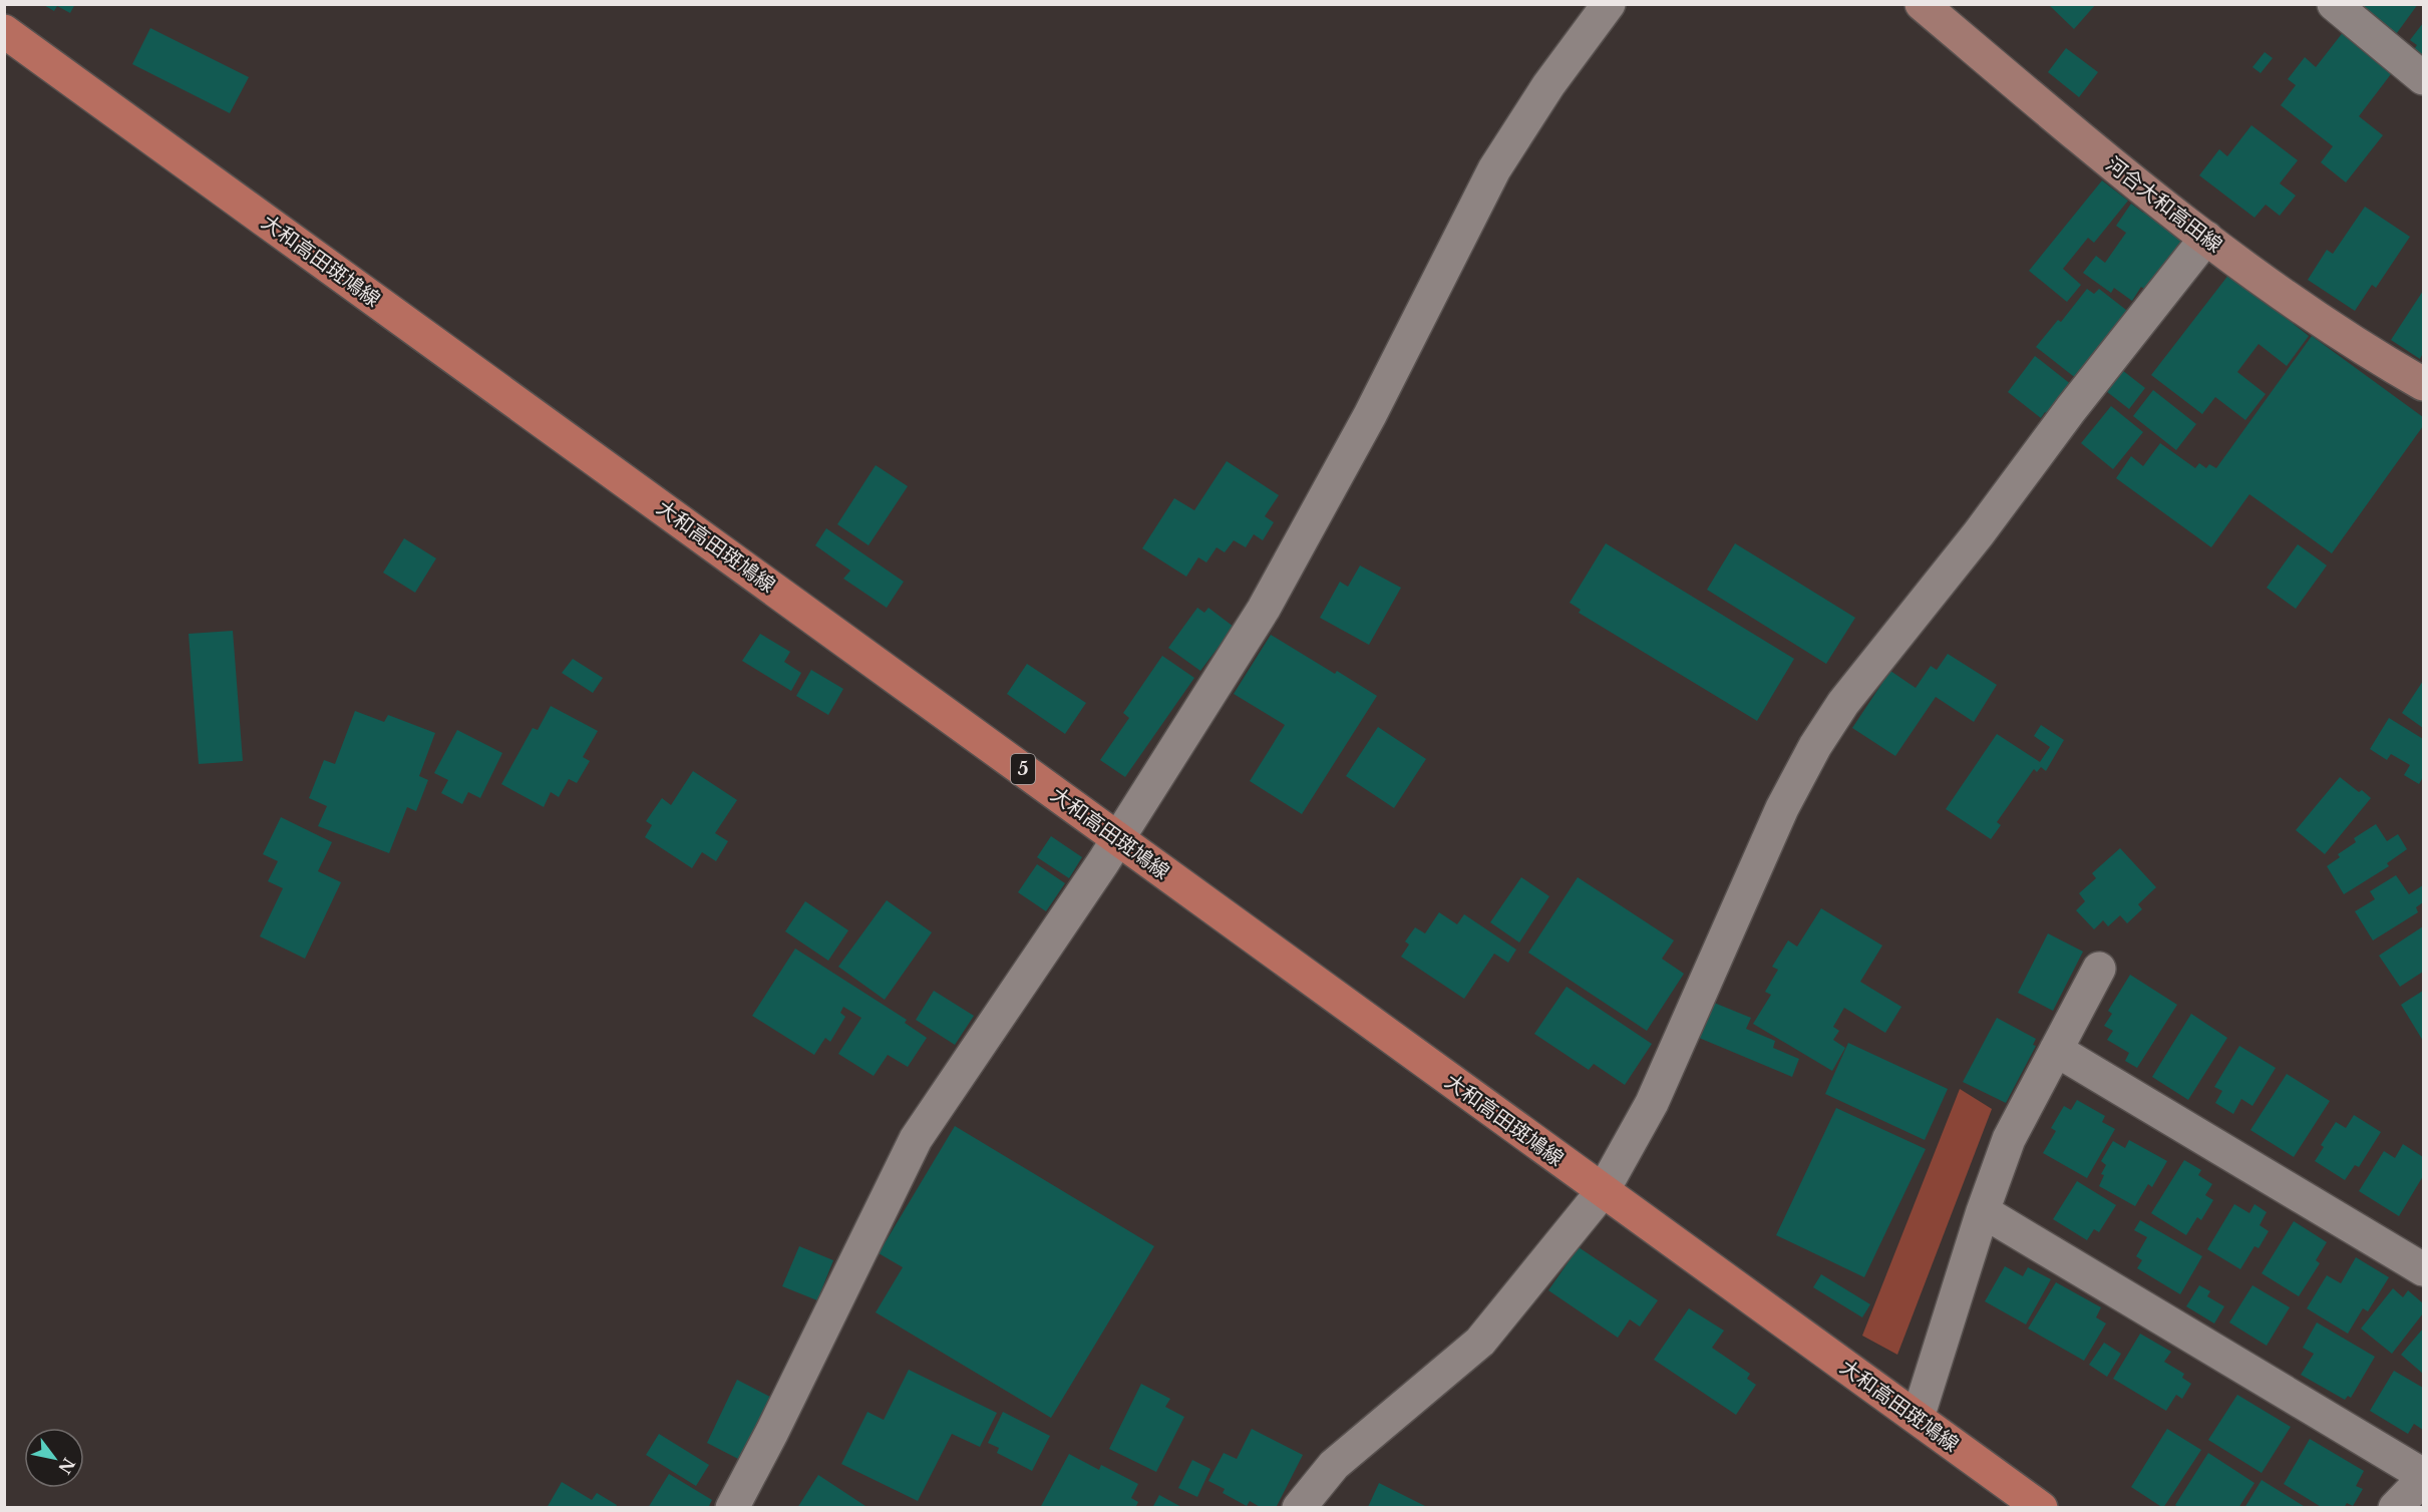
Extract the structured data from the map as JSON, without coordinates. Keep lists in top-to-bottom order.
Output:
{
  "streets": {
    "main road": ["河合大和高田線", "大和高田斑鳩線", "5"]
  },
  "north": "bottom right"
}
